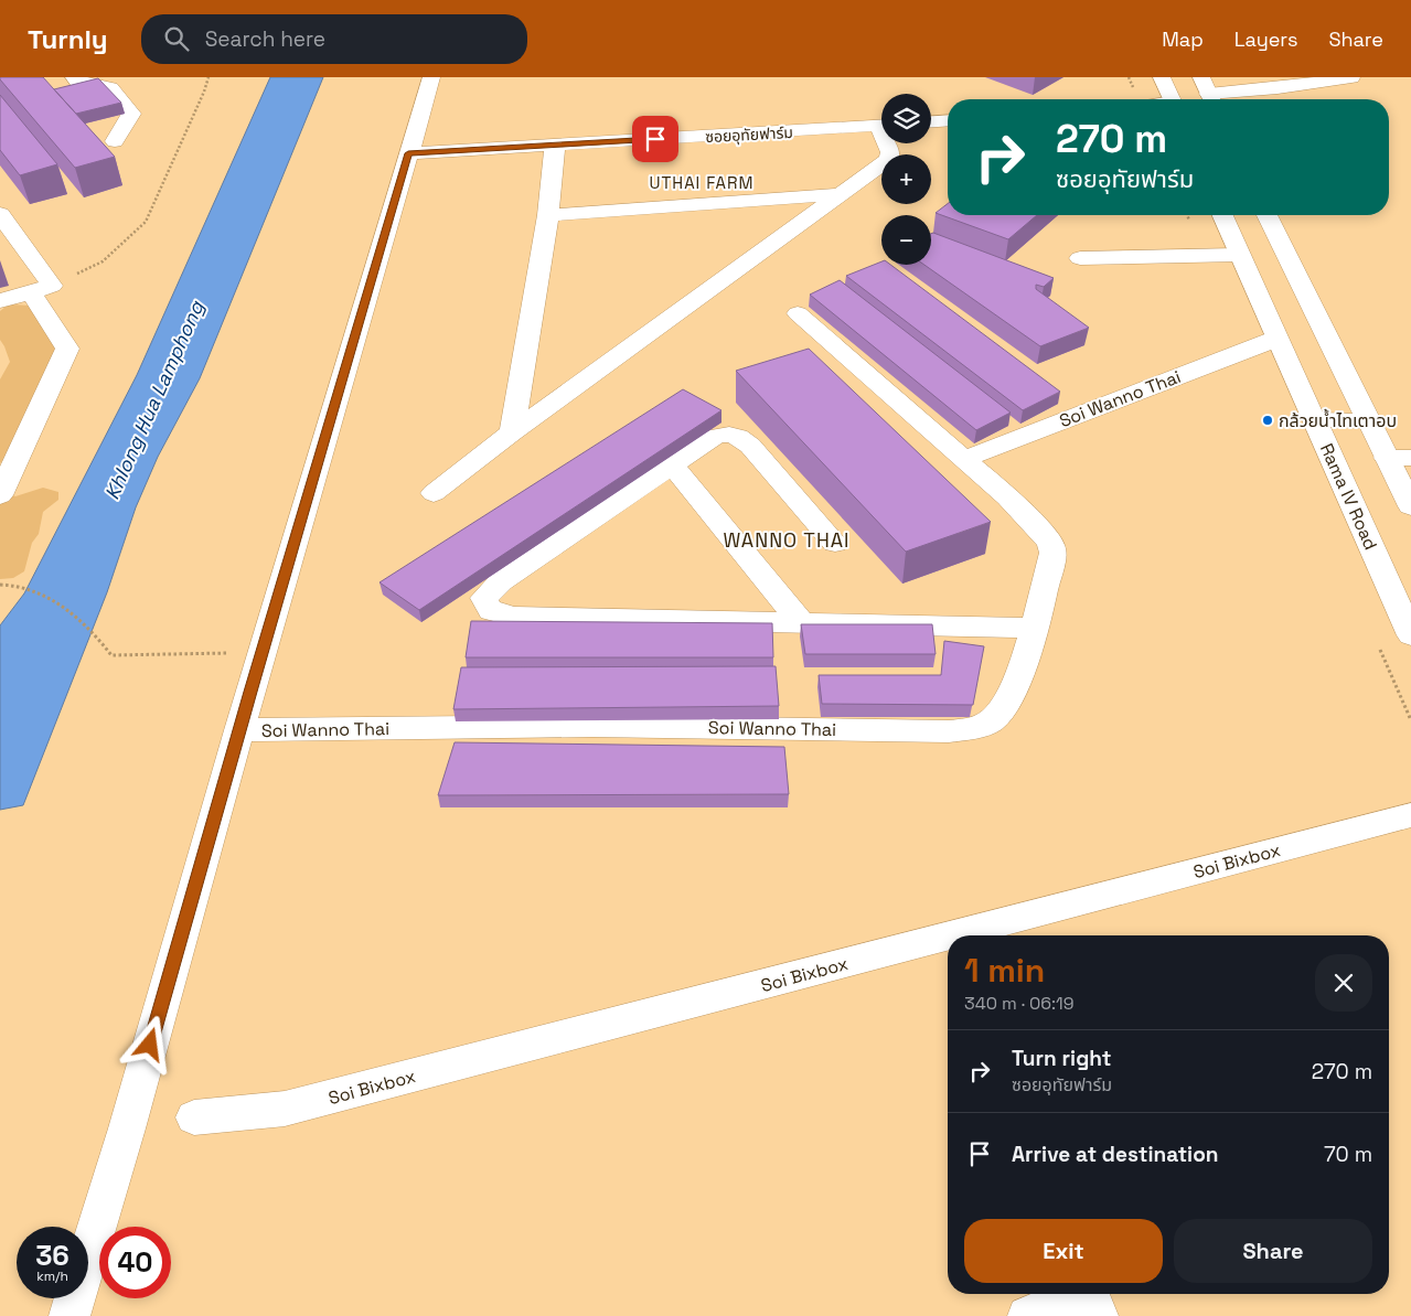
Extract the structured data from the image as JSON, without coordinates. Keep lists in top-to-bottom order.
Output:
{
  "streets": {
    "street": [
      "ซอยอุทัยฟาร์ม",
      "Soi Wanno Thai",
      "Rama IV Road",
      "Soi Bixbox"
    ]
  },
  "crossings": [
    ["Soi Wanno Thai", "Rama IV Road"]
  ],
  "districts": ["UTHAI FARM", "WANNO THAI"],
  "water": ["Khlong Hua Lamphong"],
  "places": ["กล้วยน้ำไทเตาอบ"],
  "page": {
    "header": "Turnly",
    "search": "Search here",
    "nav": ["Map", "Layers", "Share"],
    "map_buttons": ["+", "−"],
    "turn": ["270 m", "ซอยอุทัยฟาร์ม"],
    "heading": ["1 min", "340 m · 06:19"],
    "list": [
      {
        "name": "Turn right",
        "note": "ซอยอุทัยฟาร์ม",
        "value": "270 m"
      },
      {
        "name": "Arrive at destination",
        "value": "70 m"
      }
    ],
    "buttons": ["Exit", "Share"],
    "speed": "36 km/h",
    "limit": "40"
  }
}
